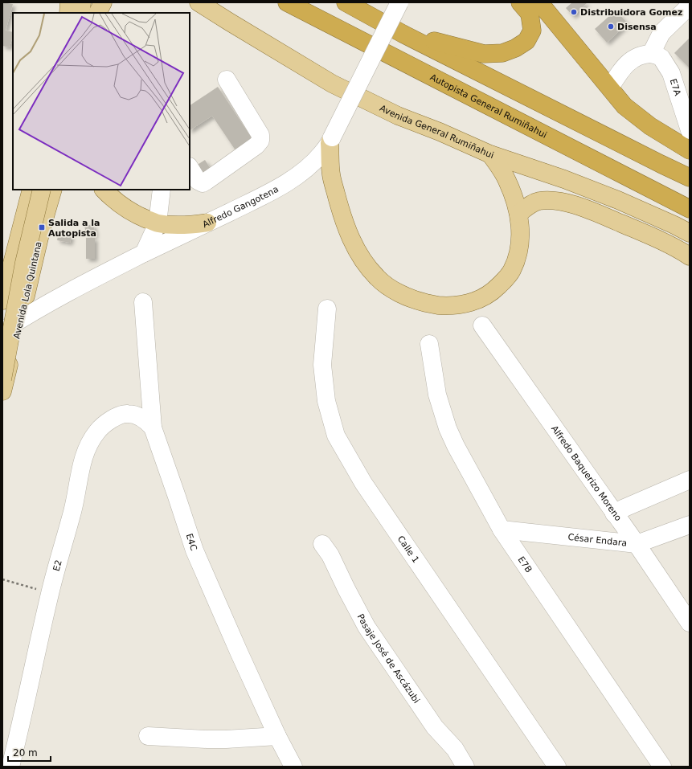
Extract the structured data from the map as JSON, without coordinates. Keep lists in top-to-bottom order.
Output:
{
  "streets": {
    "highway": ["Autopista General Rumiñahui"],
    "main road": ["Avenida General Rumiñahui", "Avenida Lola Quintana"],
    "street": [
      "E7A",
      "Alfredo Gangotena",
      "Alfredo Baquerizo Moreno",
      "César Endara",
      "E4C",
      "Calle 1",
      "E7B",
      "E2",
      "Pasaje José de Ascázubi"
    ]
  },
  "crossings": [
    ["Alfredo Gangotena", "Avenida Lola Quintana"],
    ["Alfredo Baquerizo Moreno", "César Endara"],
    ["César Endara", "E7B"],
    ["E4C", "E2"]
  ],
  "places": {
    "other": ["Distribuidora Gomez", "Disensa"],
    "transit": ["Salida a la Autopista"]
  },
  "scale_bar": "20 m"
}
